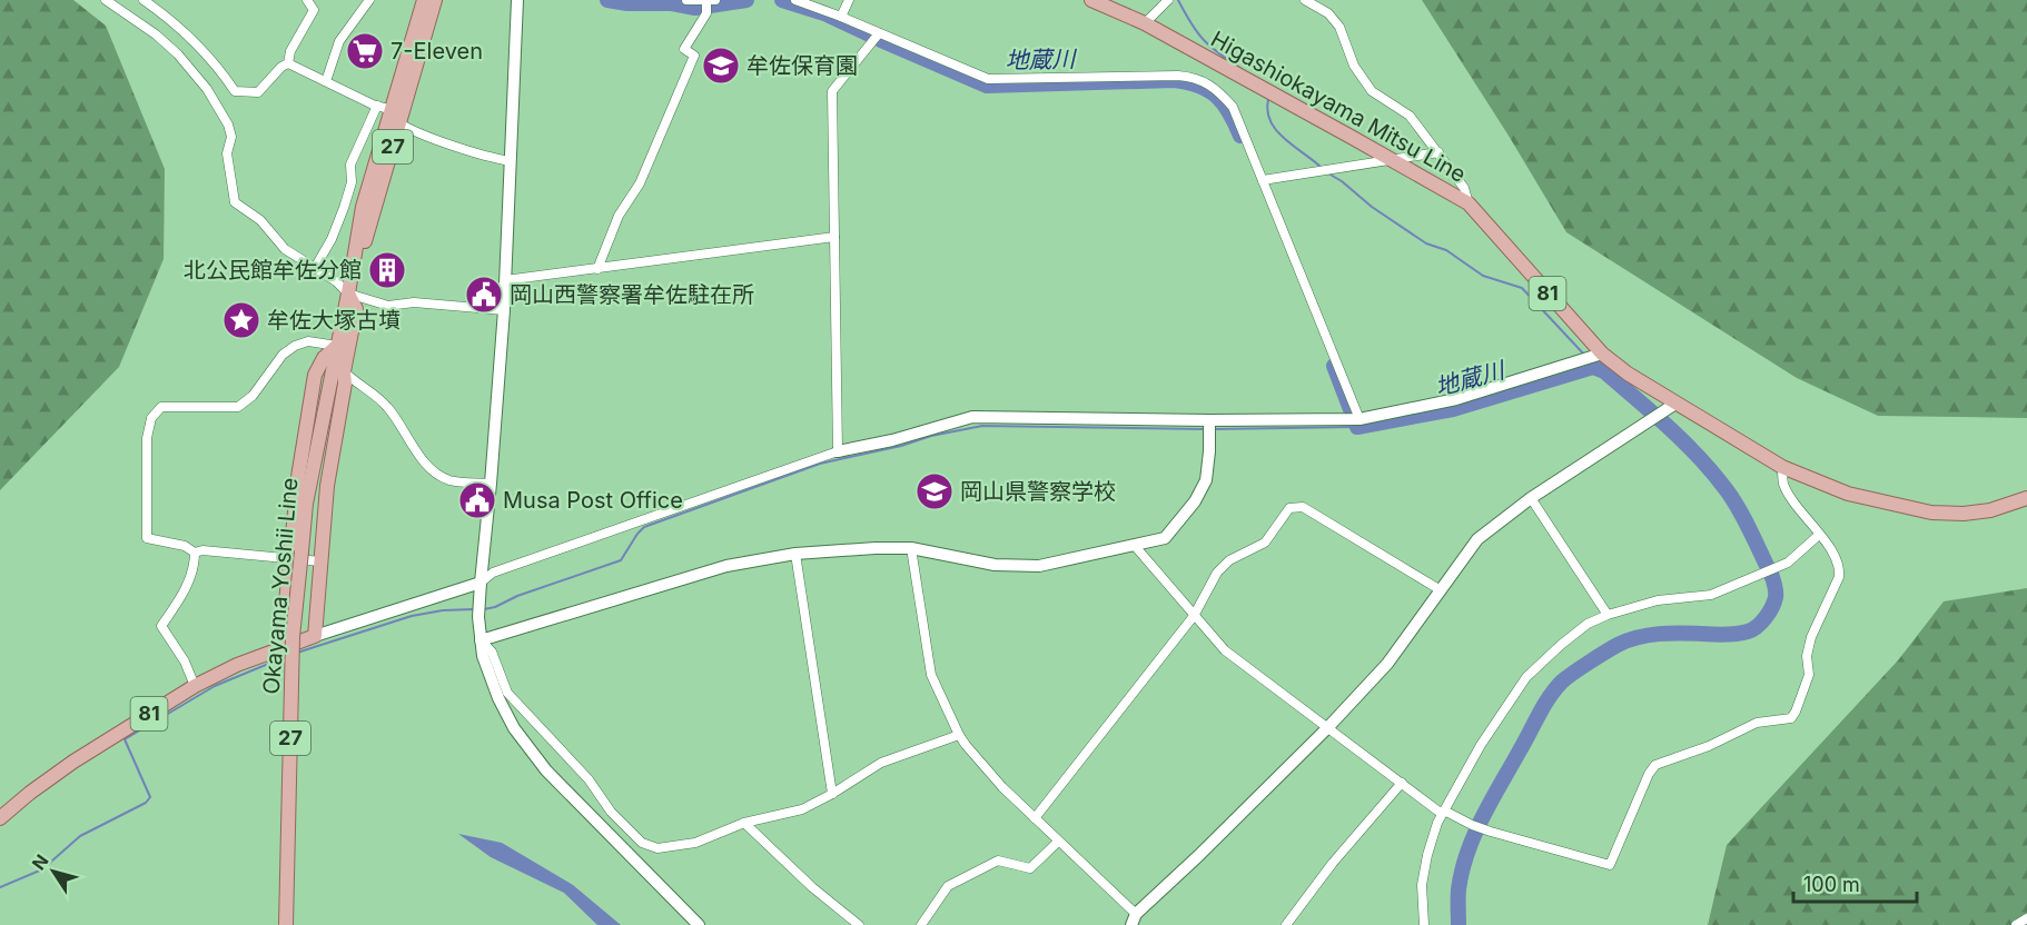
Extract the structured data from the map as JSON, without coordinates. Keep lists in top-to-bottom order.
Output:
{
  "streets": {
    "main road": [
      "Higashiokayama Mitsu Line",
      "27",
      "81",
      "Okayama Yoshii Line"
    ]
  },
  "water": ["地蔵川"],
  "places": {
    "supermarket": ["7-Eleven"],
    "school or university": ["牟佐保育園", "岡山県警察学校"],
    "building": ["北公民館牟佐分館"],
    "public building": ["岡山西警察署牟佐駐在所", "Musa Post Office"],
    "place": ["牟佐大塚古墳"]
  },
  "scale_bar": "100 m",
  "north": "top left"
}
